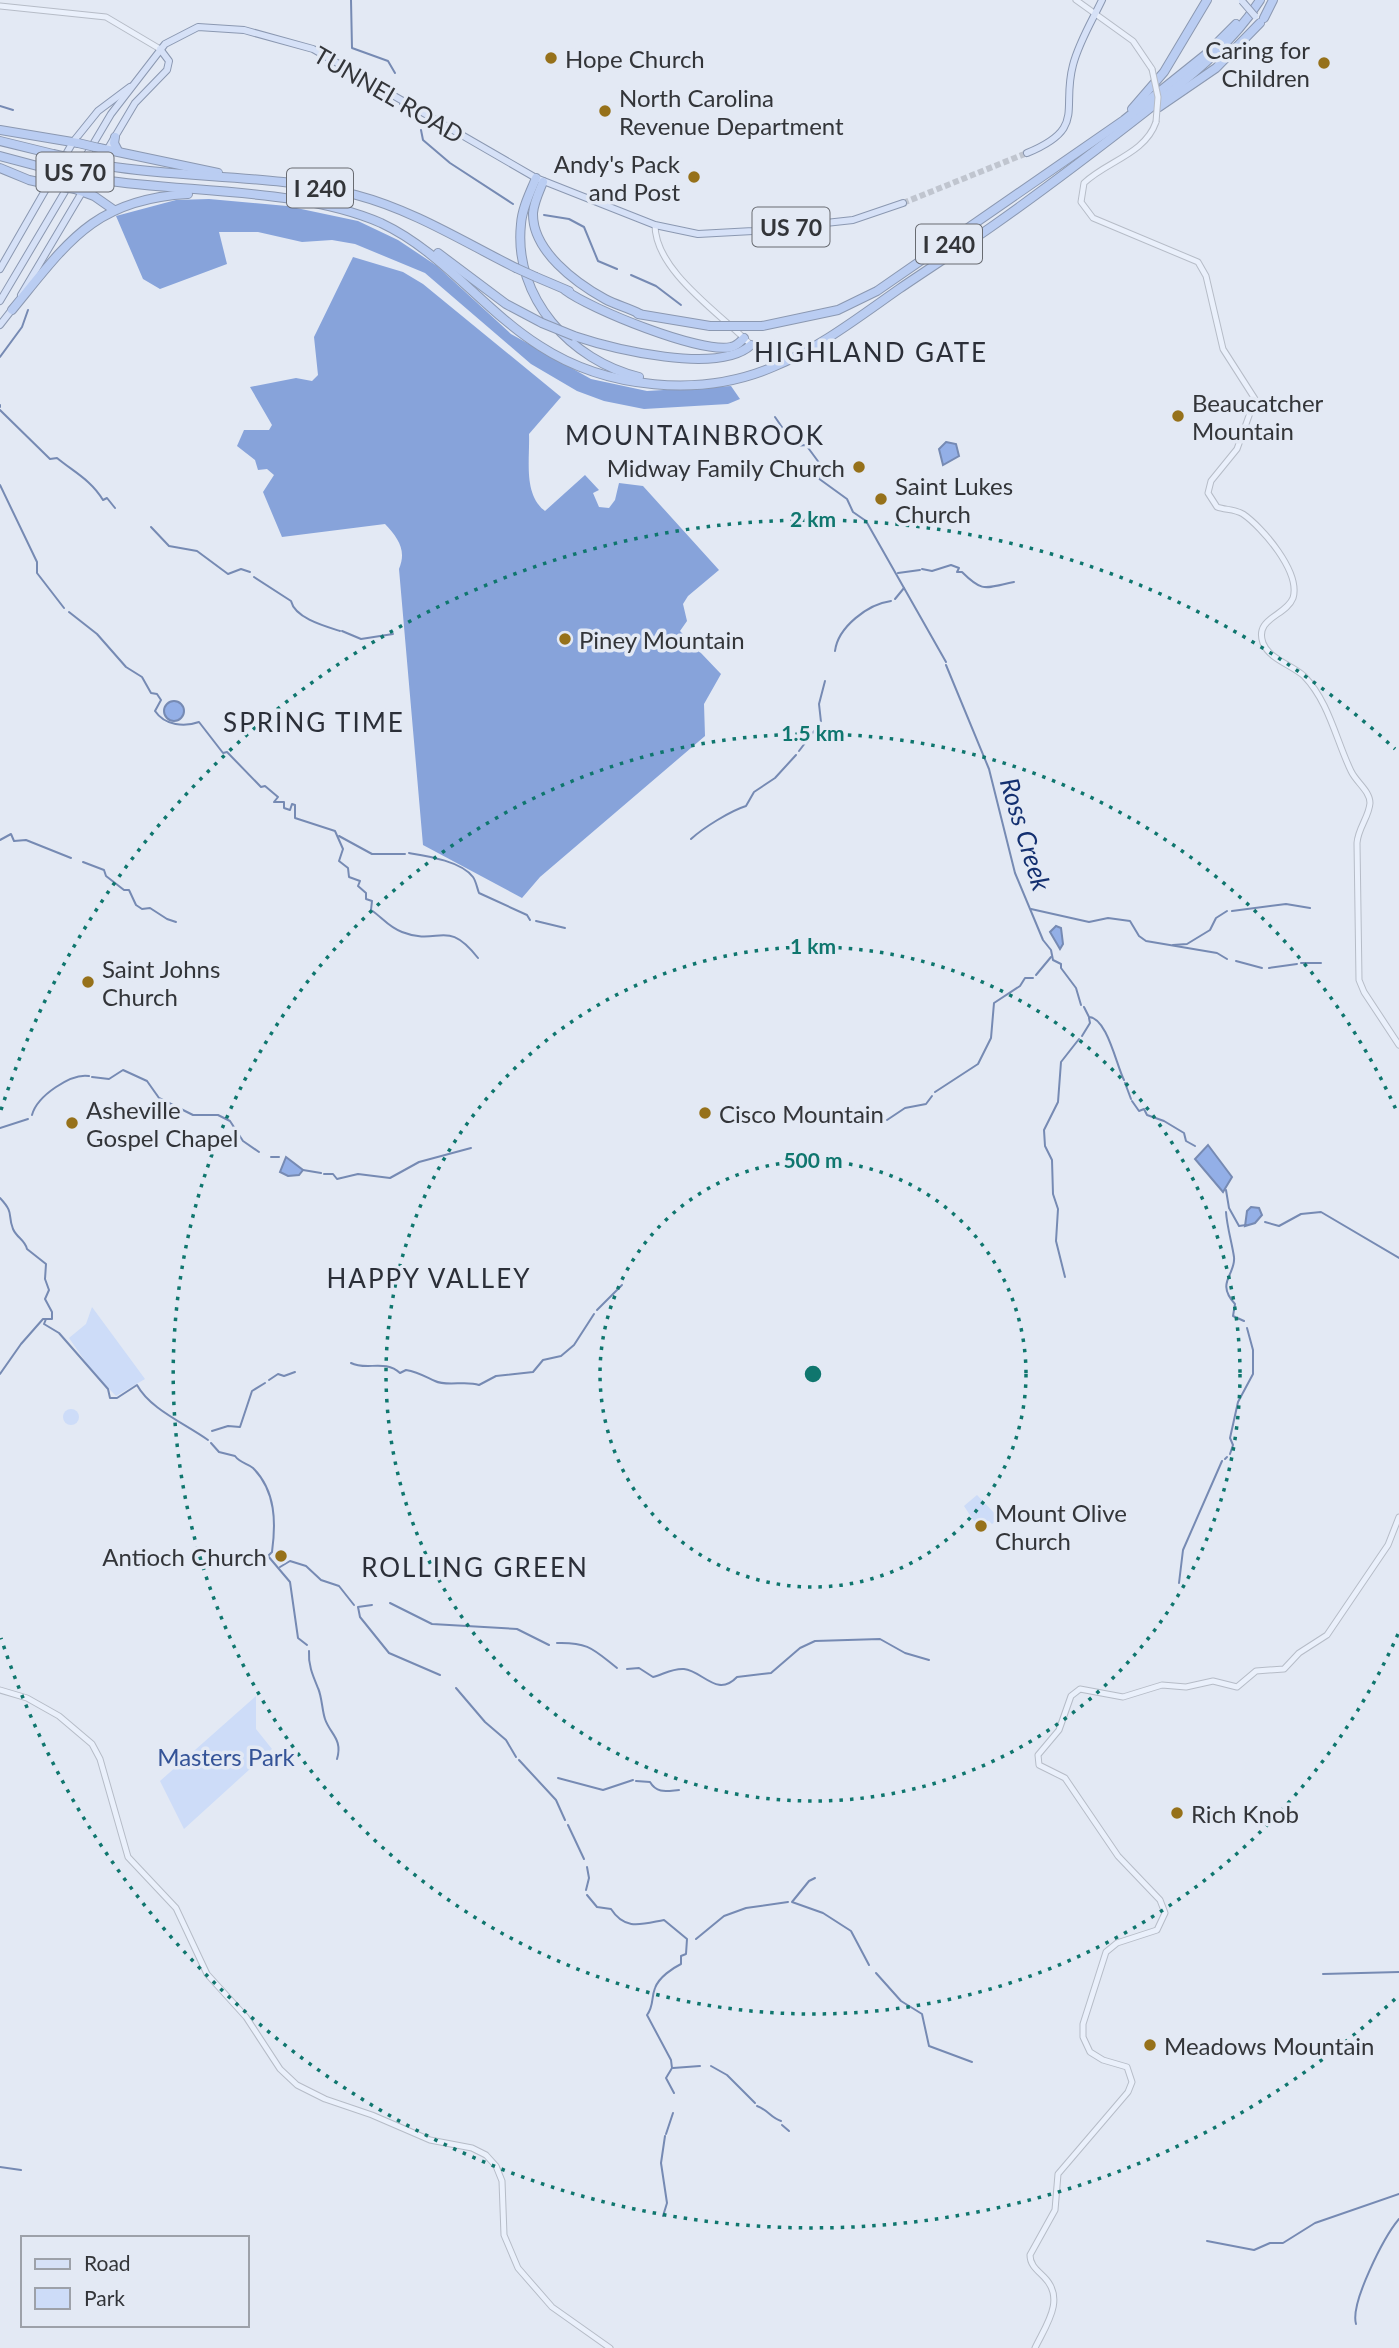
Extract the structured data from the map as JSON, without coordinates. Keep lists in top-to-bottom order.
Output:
{
  "streets": {
    "highway": ["I 240"],
    "main road": ["TUNNEL ROAD", "US 70"]
  },
  "districts": [
    "HIGHLAND GATE",
    "MOUNTAINBROOK",
    "SPRING TIME",
    "HAPPY VALLEY",
    "ROLLING GREEN"
  ],
  "water": ["Ross Creek"],
  "parks": ["Masters Park"],
  "places": [
    "Hope Church",
    "Caring for Children",
    "North Carolina Revenue Department",
    "Andy's Pack and Post",
    "Beaucatcher Mountain",
    "Midway Family Church",
    "Saint Lukes Church",
    "Piney Mountain",
    "Saint Johns Church",
    "Cisco Mountain",
    "Asheville Gospel Chapel",
    "Mount Olive Church",
    "Antioch Church",
    "Rich Knob",
    "Meadows Mountain"
  ],
  "legend": ["Road", "Park"],
  "rings": [
    "2 km",
    "1.5 km",
    "1 km",
    "500 m"
  ]
}
